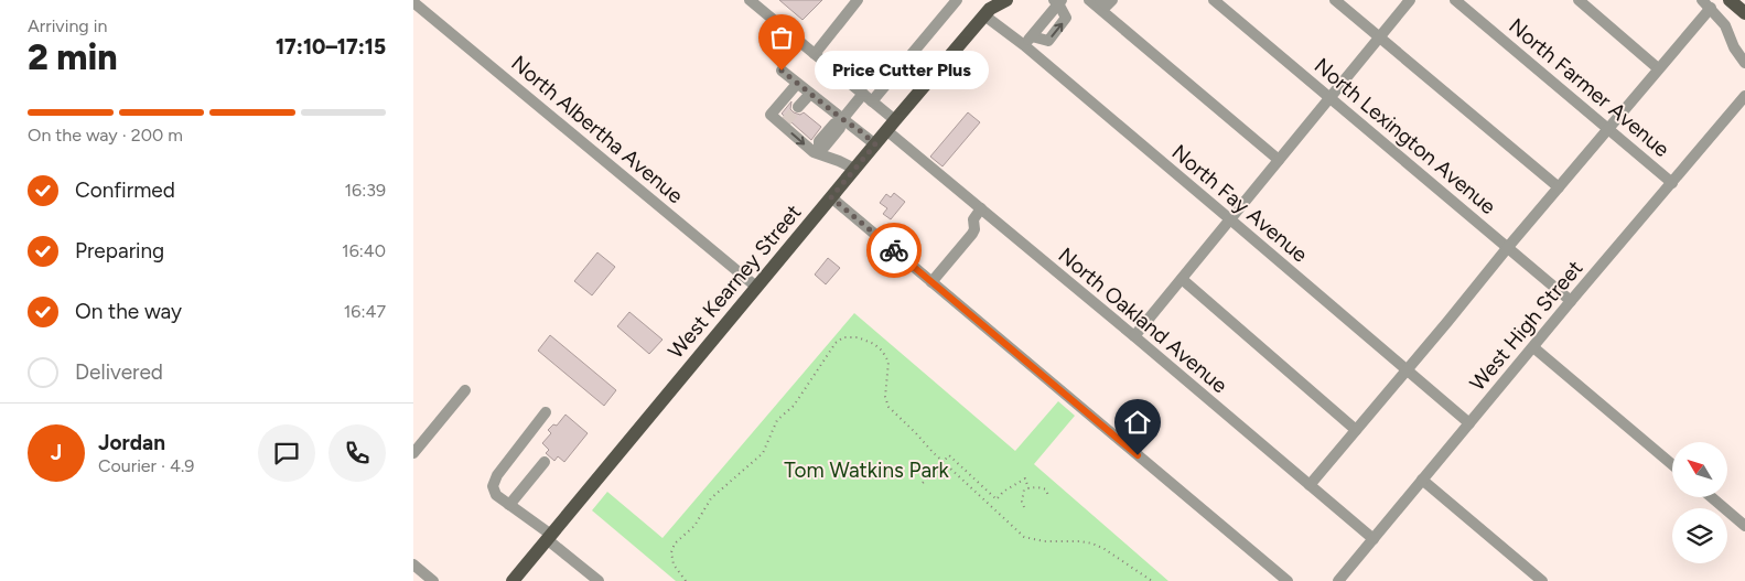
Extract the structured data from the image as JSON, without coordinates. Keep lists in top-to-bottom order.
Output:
{
  "streets": {
    "main road": ["West Kearney Street"],
    "street": [
      "North Farmer Avenue",
      "North Albertha Avenue",
      "North Lexington Avenue",
      "North Fay Avenue",
      "North Oakland Avenue",
      "West High Street"
    ]
  },
  "crossings": [
    ["North Farmer Avenue", "West High Street"],
    ["North Albertha Avenue", "West Kearney Street"],
    ["North Lexington Avenue", "West High Street"],
    ["North Fay Avenue", "West Kearney Street"],
    ["North Fay Avenue", "West High Street"],
    ["West Kearney Street", "North Oakland Avenue"],
    ["North Oakland Avenue", "West High Street"]
  ],
  "parks": ["Tom Watkins Park"],
  "places": ["Price Cutter Plus"],
  "north": "top left",
  "page": {
    "heading": ["2 min", "Arriving in", "17:10–17:15"],
    "panel": ["Jordan", "Courier · 4.9"],
    "bubble": "Price Cutter Plus",
    "bar": "On the way · 200 m",
    "list": [
      ["Confirmed", "16:39"],
      ["Preparing", "16:40"],
      ["On the way", "16:47"],
      "Delivered"
    ],
    "round": "J"
  }
}
